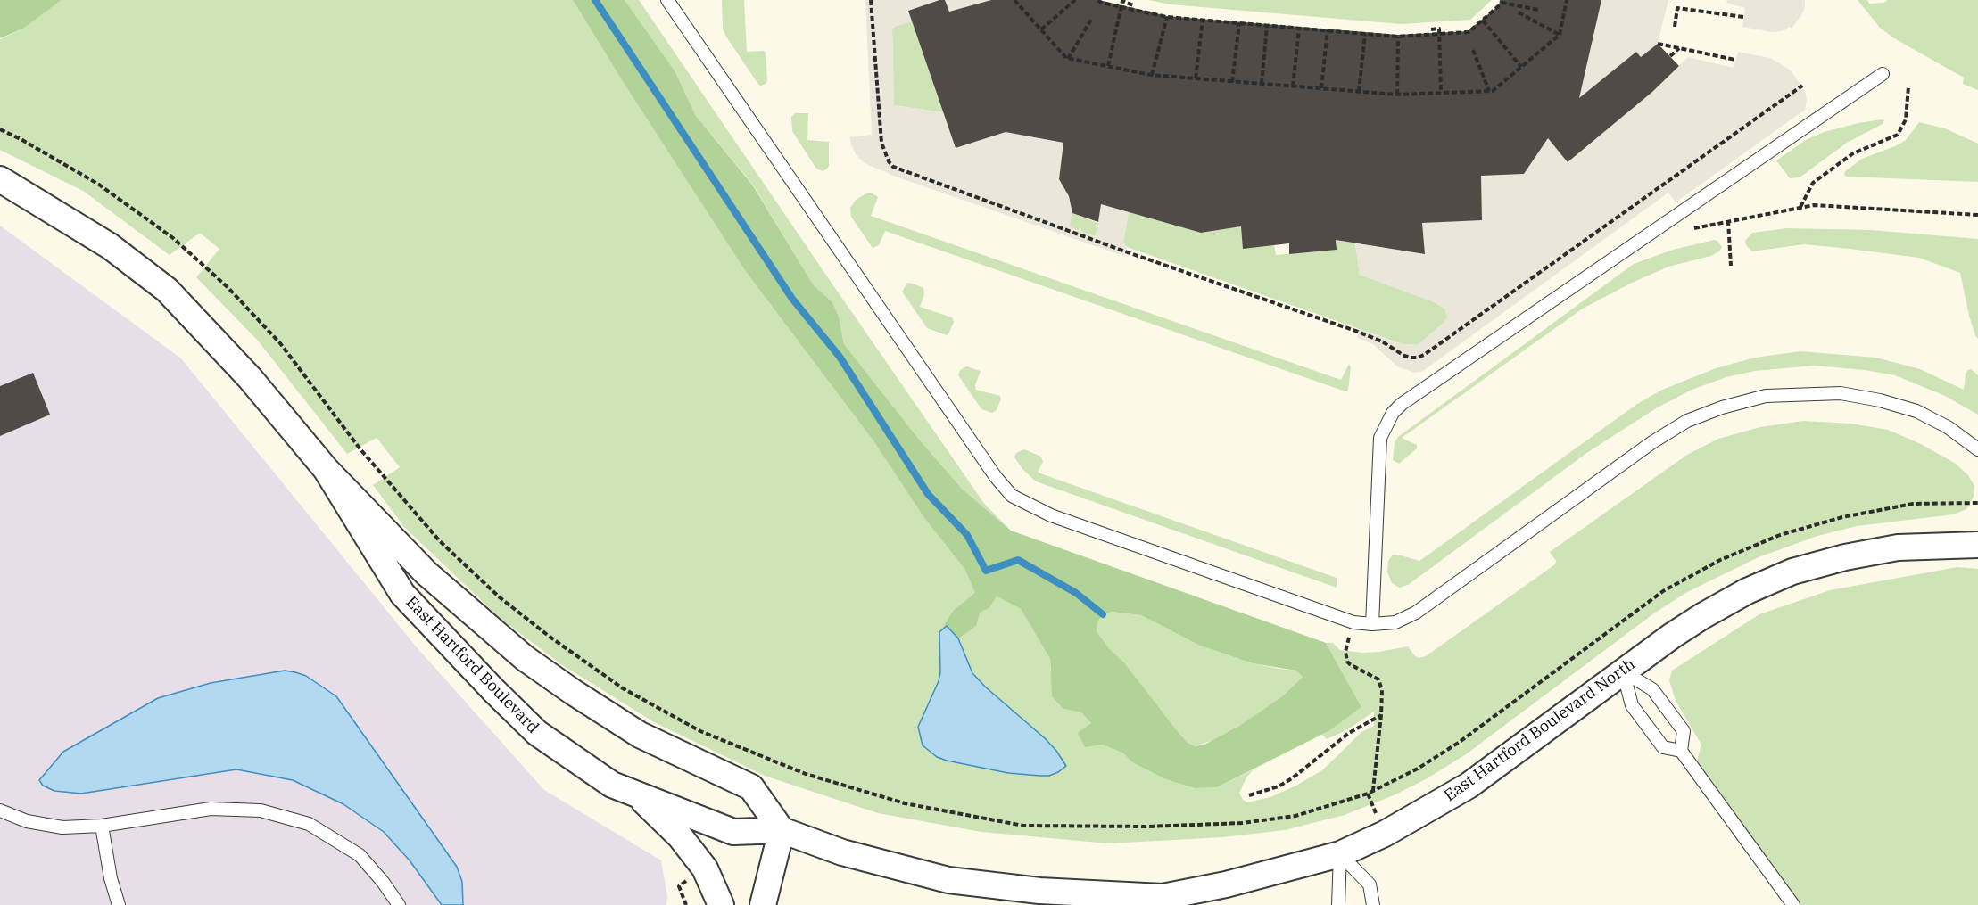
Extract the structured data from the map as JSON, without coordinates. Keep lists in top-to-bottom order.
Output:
{
  "streets": {
    "street": ["East Hartford Boulevard", "East Hartford Boulevard North"]
  },
  "crossings": [
    ["East Hartford Boulevard", "East Hartford Boulevard North"]
  ]
}
